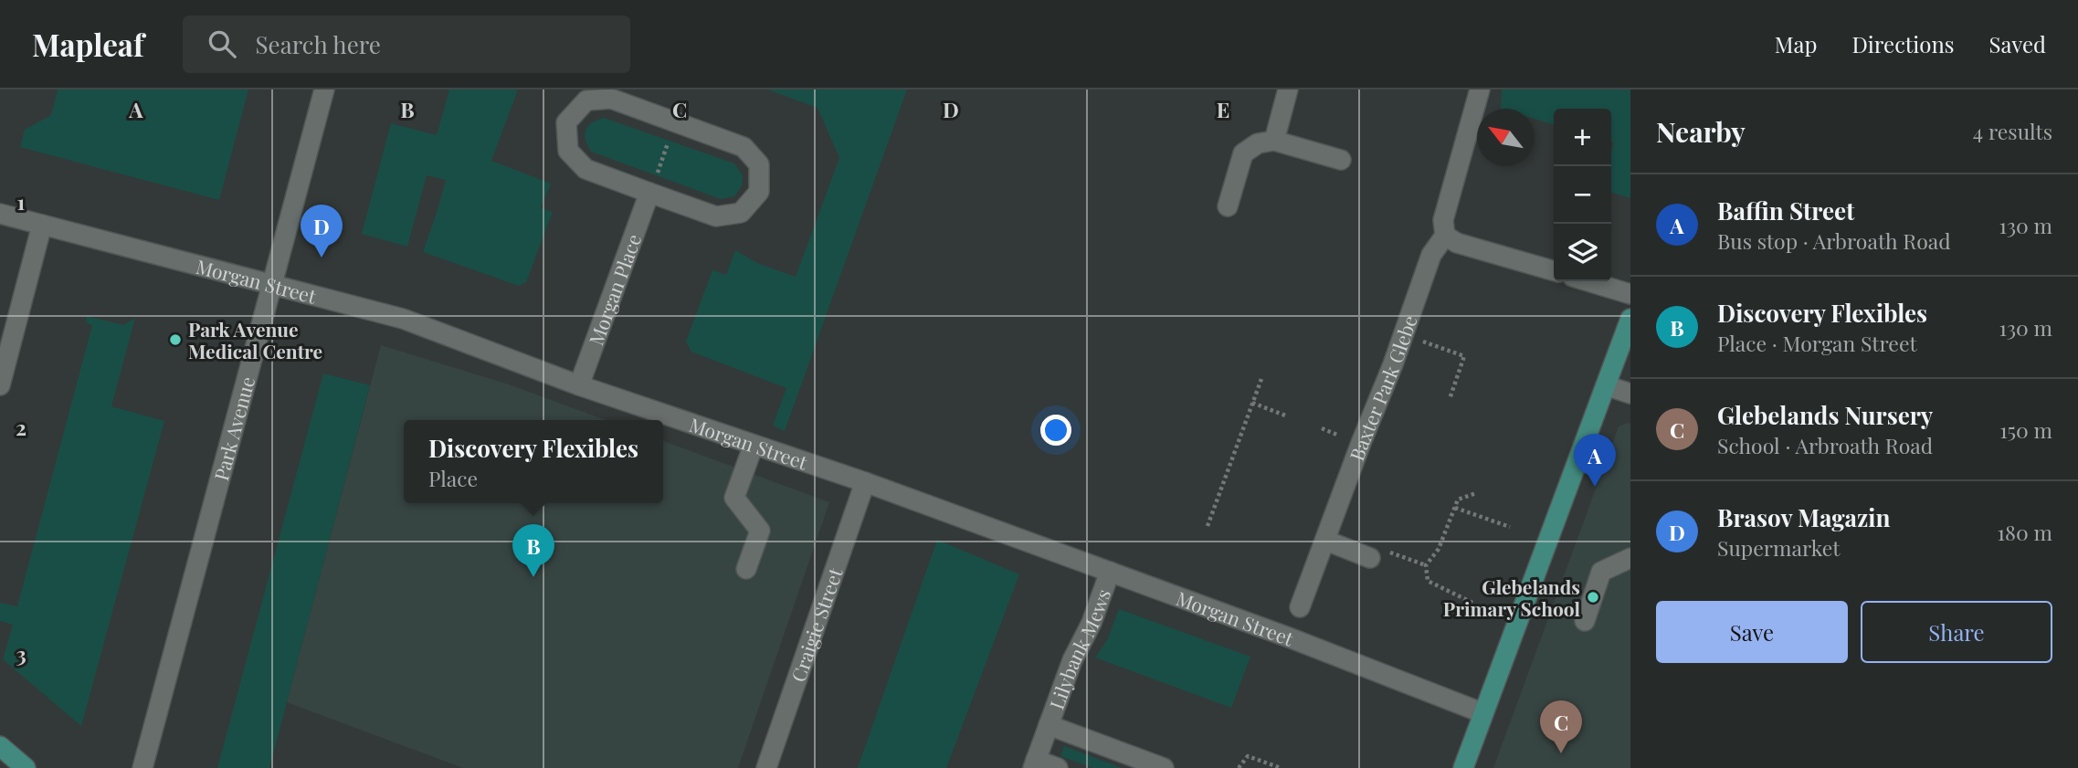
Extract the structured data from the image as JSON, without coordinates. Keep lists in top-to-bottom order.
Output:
{
  "streets": {
    "street": [
      "Morgan Street",
      "Morgan Place",
      "Baxter Park Glebe",
      "Park Avenue",
      "Craigie Street",
      "Lilybank Mews"
    ]
  },
  "crossings": [
    ["Morgan Street", "Morgan Place"],
    ["Morgan Street", "Park Avenue"],
    ["Morgan Street", "Craigie Street"],
    ["Morgan Street", "Lilybank Mews"]
  ],
  "places": ["Park Avenue Medical Centre", "Glebelands Primary School"],
  "north": "top left",
  "page": {
    "header": "Mapleaf",
    "search": "Search here",
    "nav": ["Map", "Directions", "Saved"],
    "heading": ["Nearby", "4 results"],
    "map_buttons": ["+", "−"],
    "list": [
      {
        "mark": "A",
        "name": "Baffin Street",
        "note": "Bus stop · Arbroath Road",
        "value": "130 m"
      },
      {
        "mark": "B",
        "name": "Discovery Flexibles",
        "note": "Place · Morgan Street",
        "value": "130 m"
      },
      {
        "mark": "C",
        "name": "Glebelands Nursery",
        "note": "School · Arbroath Road",
        "value": "150 m"
      },
      {
        "mark": "D",
        "name": "Brasov Magazin",
        "note": "Supermarket",
        "value": "180 m"
      }
    ],
    "pins": [
      "D",
      "A",
      "B",
      "C"
    ],
    "popup": ["Discovery Flexibles", "Place"],
    "buttons": ["Save", "Share"]
  },
  "grid": {
    "columns": [
      "A",
      "B",
      "C",
      "D",
      "E"
    ],
    "rows": ["1", "2", "3"]
  }
}
